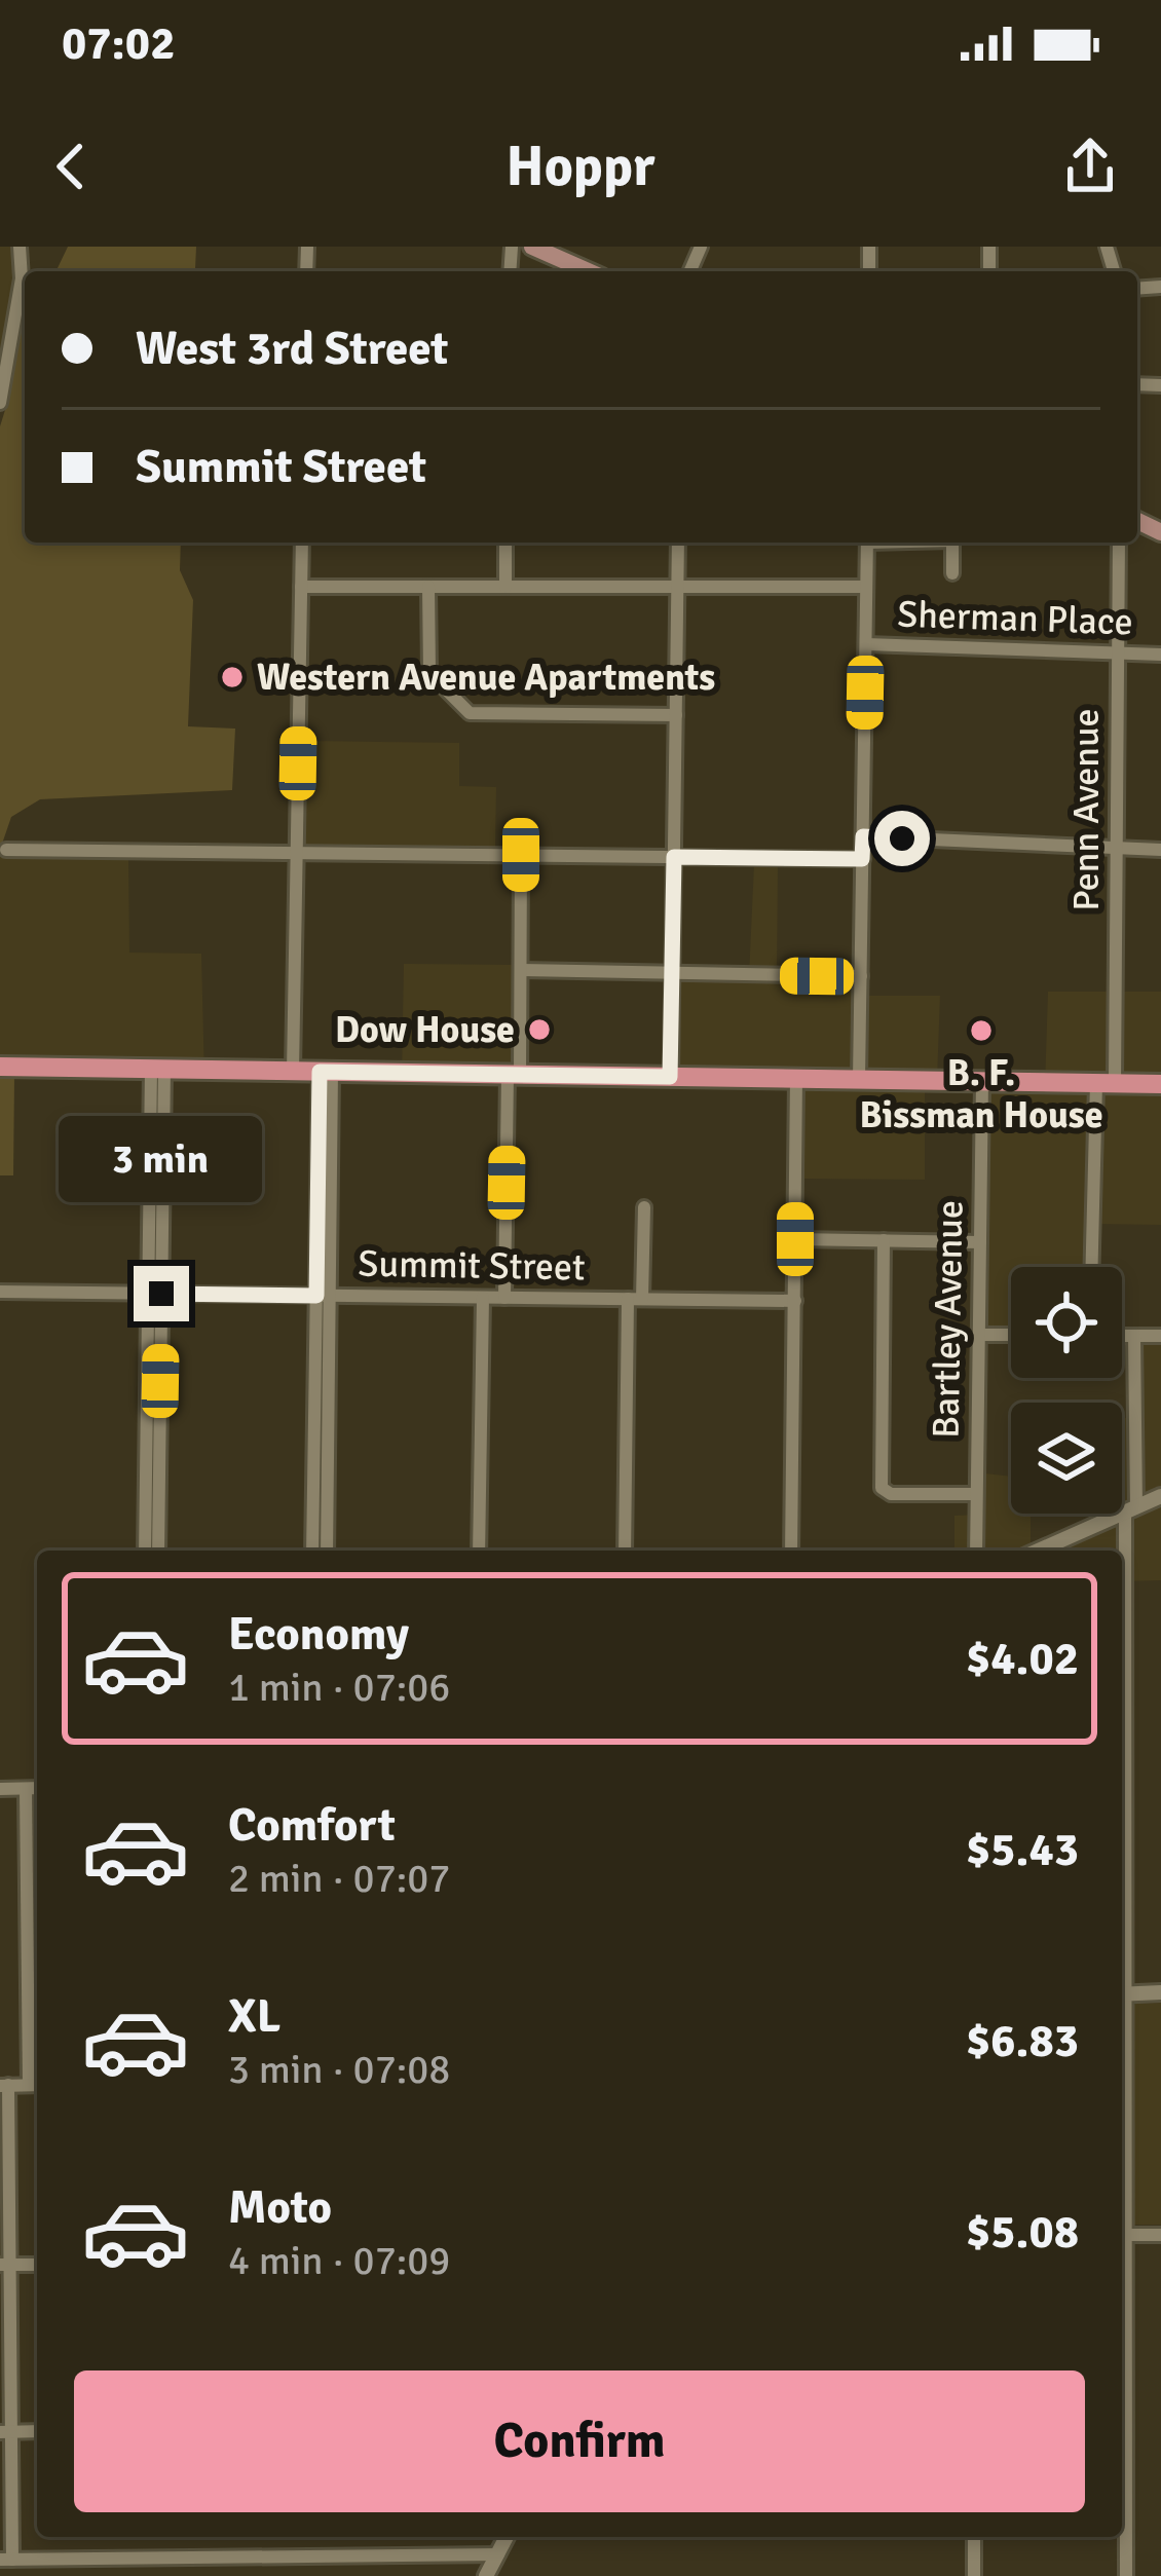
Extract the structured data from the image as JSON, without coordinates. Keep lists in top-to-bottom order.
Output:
{
  "streets": {
    "street": [
      "Sherman Place",
      "Penn Avenue",
      "Summit Street",
      "Bartley Avenue"
    ]
  },
  "crossings": [
    ["Sherman Place", "Penn Avenue"]
  ],
  "places": ["Western Avenue Apartments", "Dow House", "B. F. Bissman House"],
  "page": {
    "status": "07:02",
    "header": "Hoppr",
    "banner": ["West 3rd Street", "Summit Street"],
    "bubble": "3 min",
    "list": [
      {
        "name": "Economy",
        "note": "1 min · 07:06",
        "value": "$4.02"
      },
      {
        "name": "Comfort",
        "note": "2 min · 07:07",
        "value": "$5.43"
      },
      {
        "name": "XL",
        "note": "3 min · 07:08",
        "value": "$6.83"
      },
      {
        "name": "Moto",
        "note": "4 min · 07:09",
        "value": "$5.08"
      }
    ],
    "buttons": "Confirm"
  }
}
